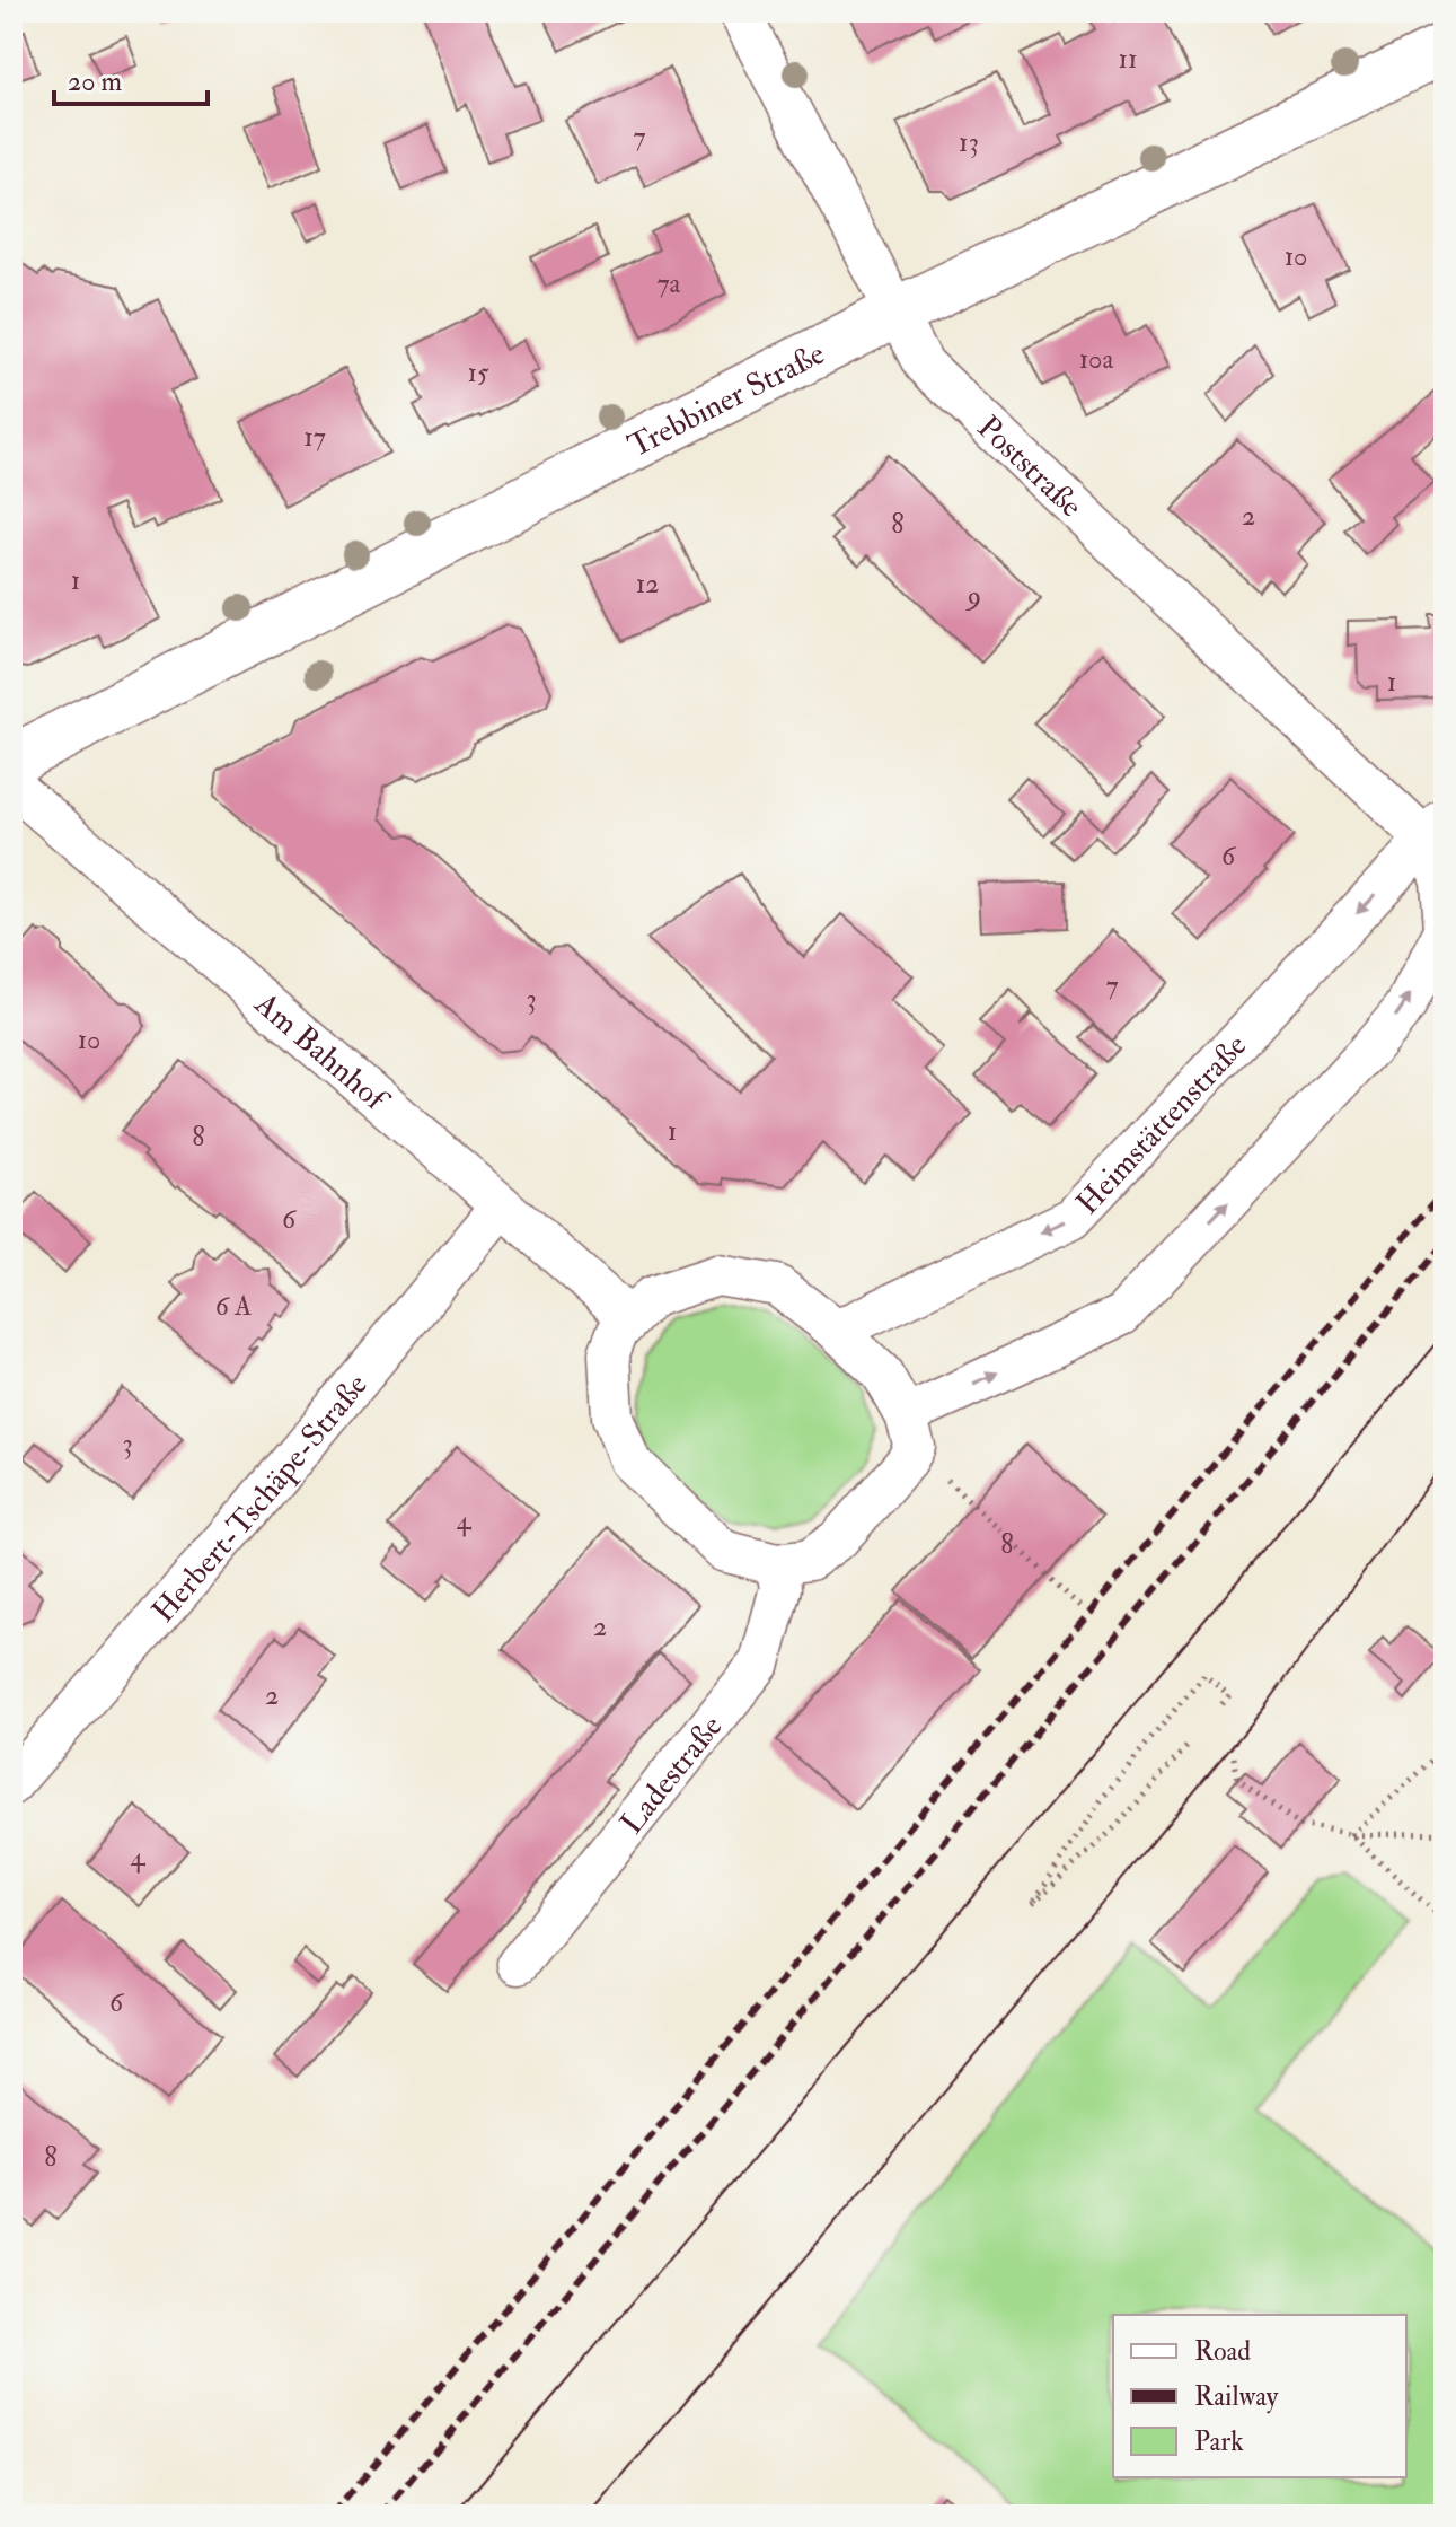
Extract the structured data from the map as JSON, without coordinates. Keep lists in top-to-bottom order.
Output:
{
  "streets": {
    "main road": ["Trebbiner Straße"],
    "street": [
      "Poststraße",
      "Am Bahnhof",
      "Heimstättenstraße",
      "Herbert-Tschäpe-Straße",
      "Ladestraße"
    ]
  },
  "crossings": [
    ["Trebbiner Straße", "Poststraße"],
    ["Poststraße", "Heimstättenstraße"],
    ["Am Bahnhof", "Heimstättenstraße"],
    ["Am Bahnhof", "Herbert-Tschäpe-Straße"],
    ["Am Bahnhof", "Ladestraße"],
    ["Heimstättenstraße", "Ladestraße"]
  ],
  "house_numbers": [
    "11",
    "7",
    "13",
    "10",
    "7a",
    "10a",
    "15",
    "17",
    "2",
    "8",
    "1",
    "12",
    "9",
    "1",
    "6",
    "7",
    "3",
    "10",
    "1",
    "8",
    "6",
    "6 A",
    "3",
    "4",
    "8",
    "2",
    "2",
    "4",
    "6",
    "8"
  ],
  "legend": ["Road", "Railway", "Park"],
  "scale_bar": "20 m"
}
